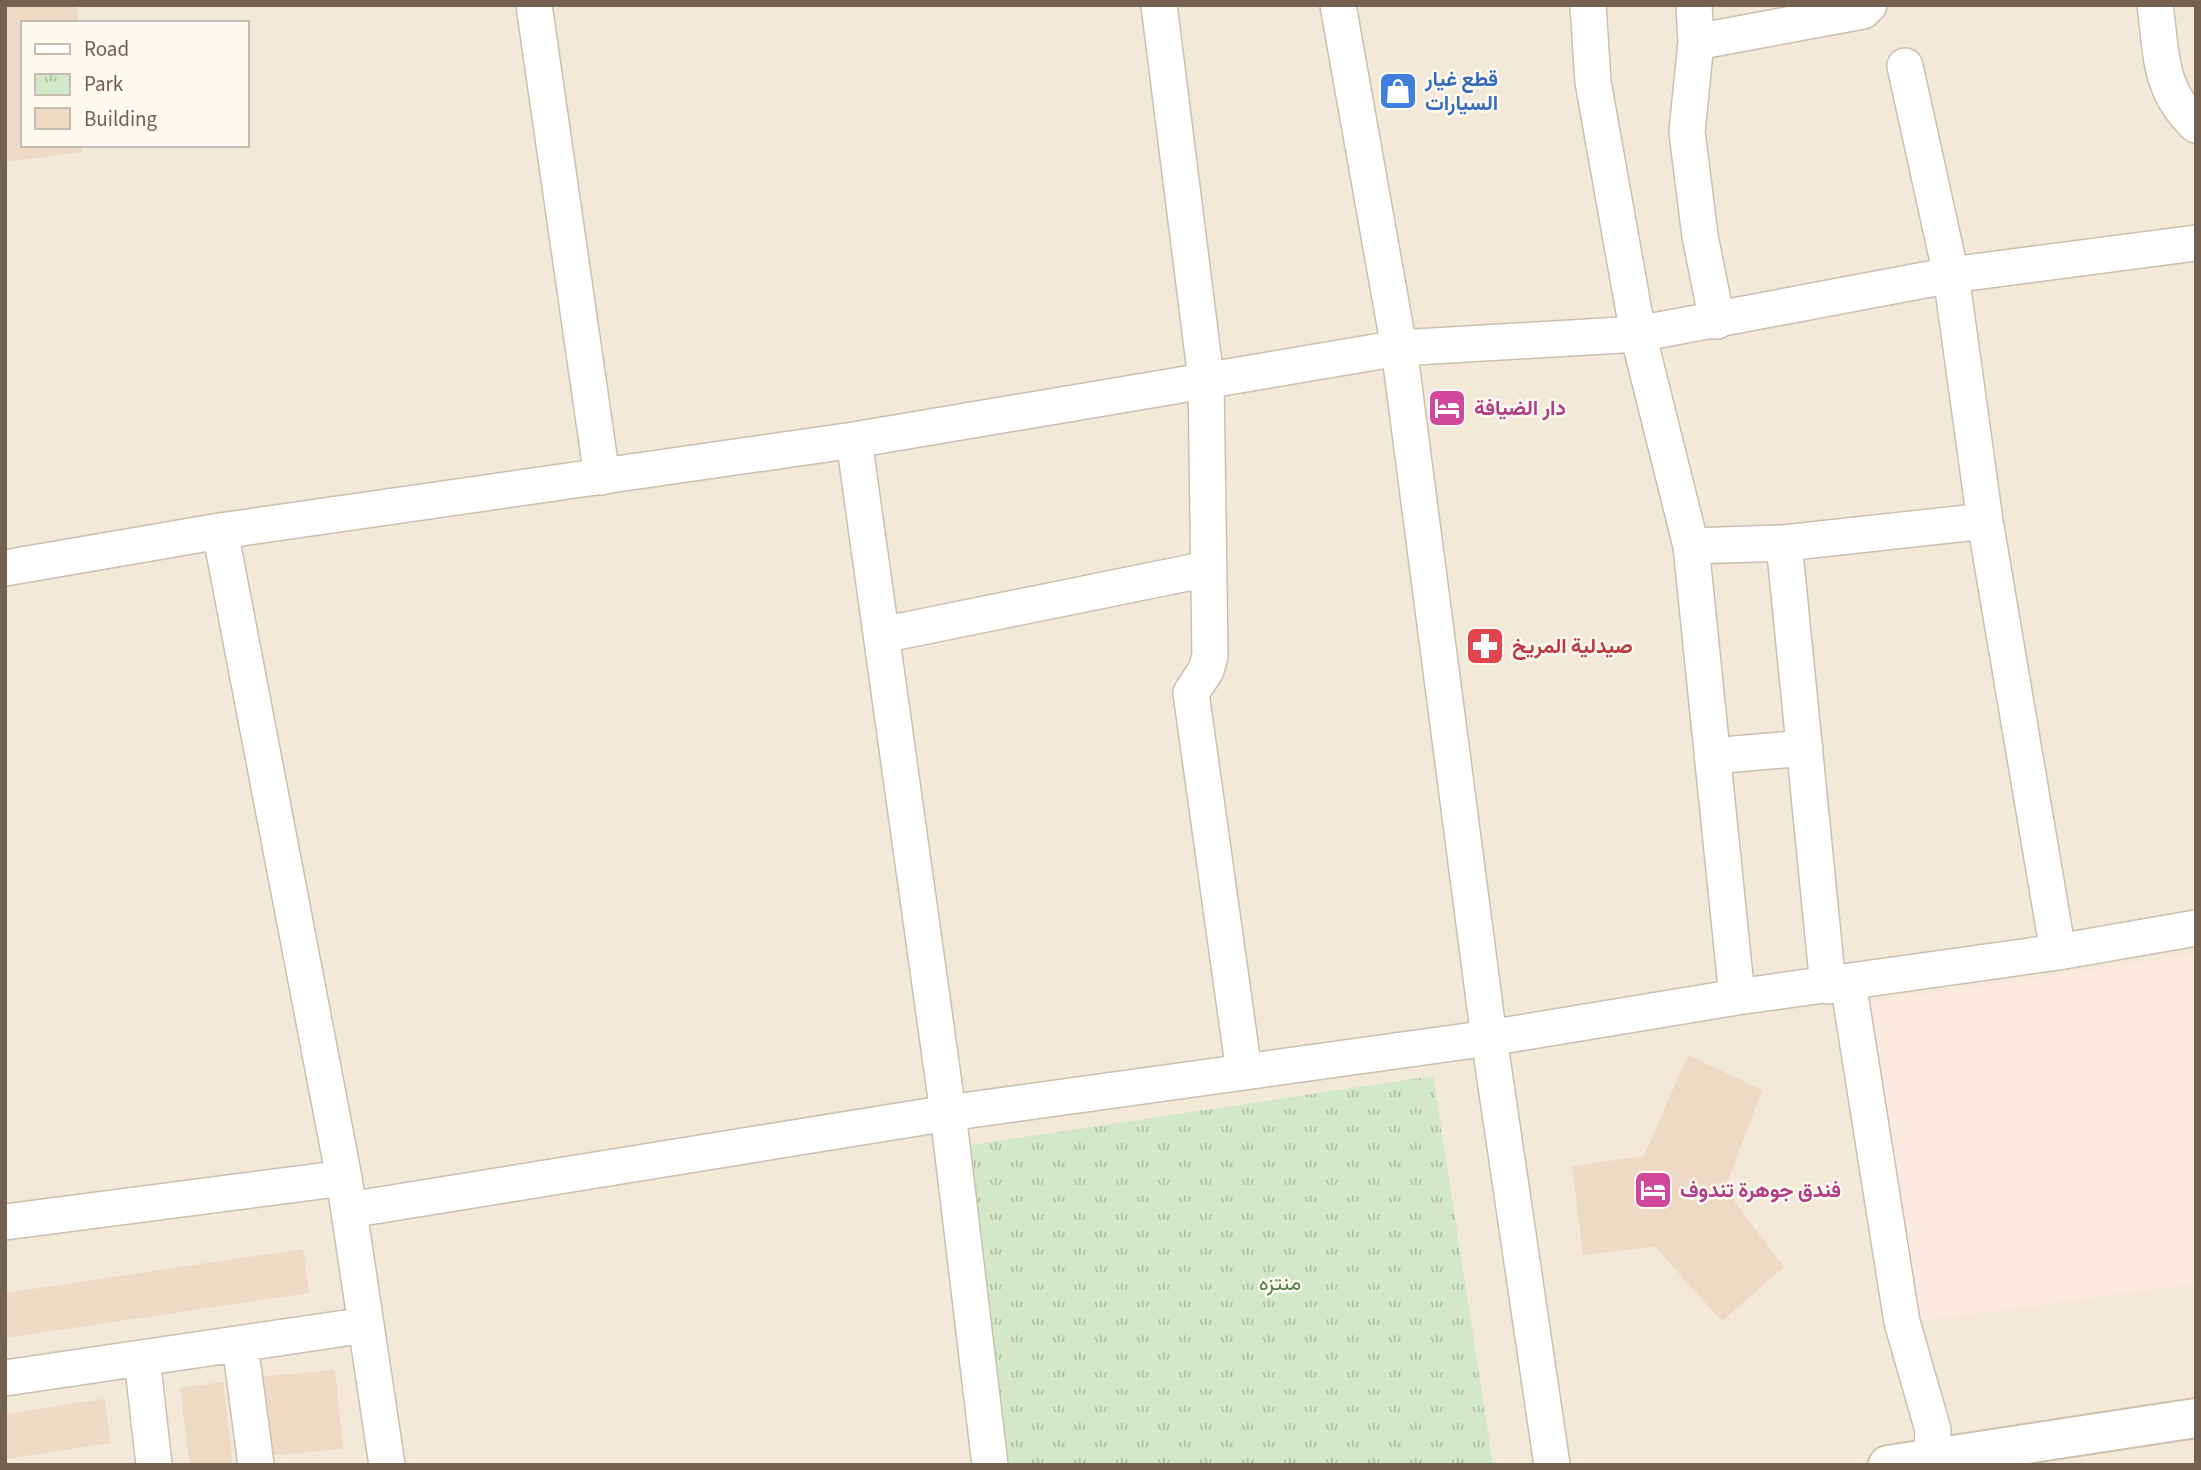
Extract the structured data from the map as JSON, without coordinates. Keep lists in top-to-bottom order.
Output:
{
  "parks": ["منتزه"],
  "places": {
    "shop": ["قطع غيار السيارات"],
    "hotel": ["دار الضيافة", "فندق جوهرة تندوف"],
    "pharmacy": ["صيدلية المريخ"]
  },
  "legend": ["Road", "Park", "Building"]
}
